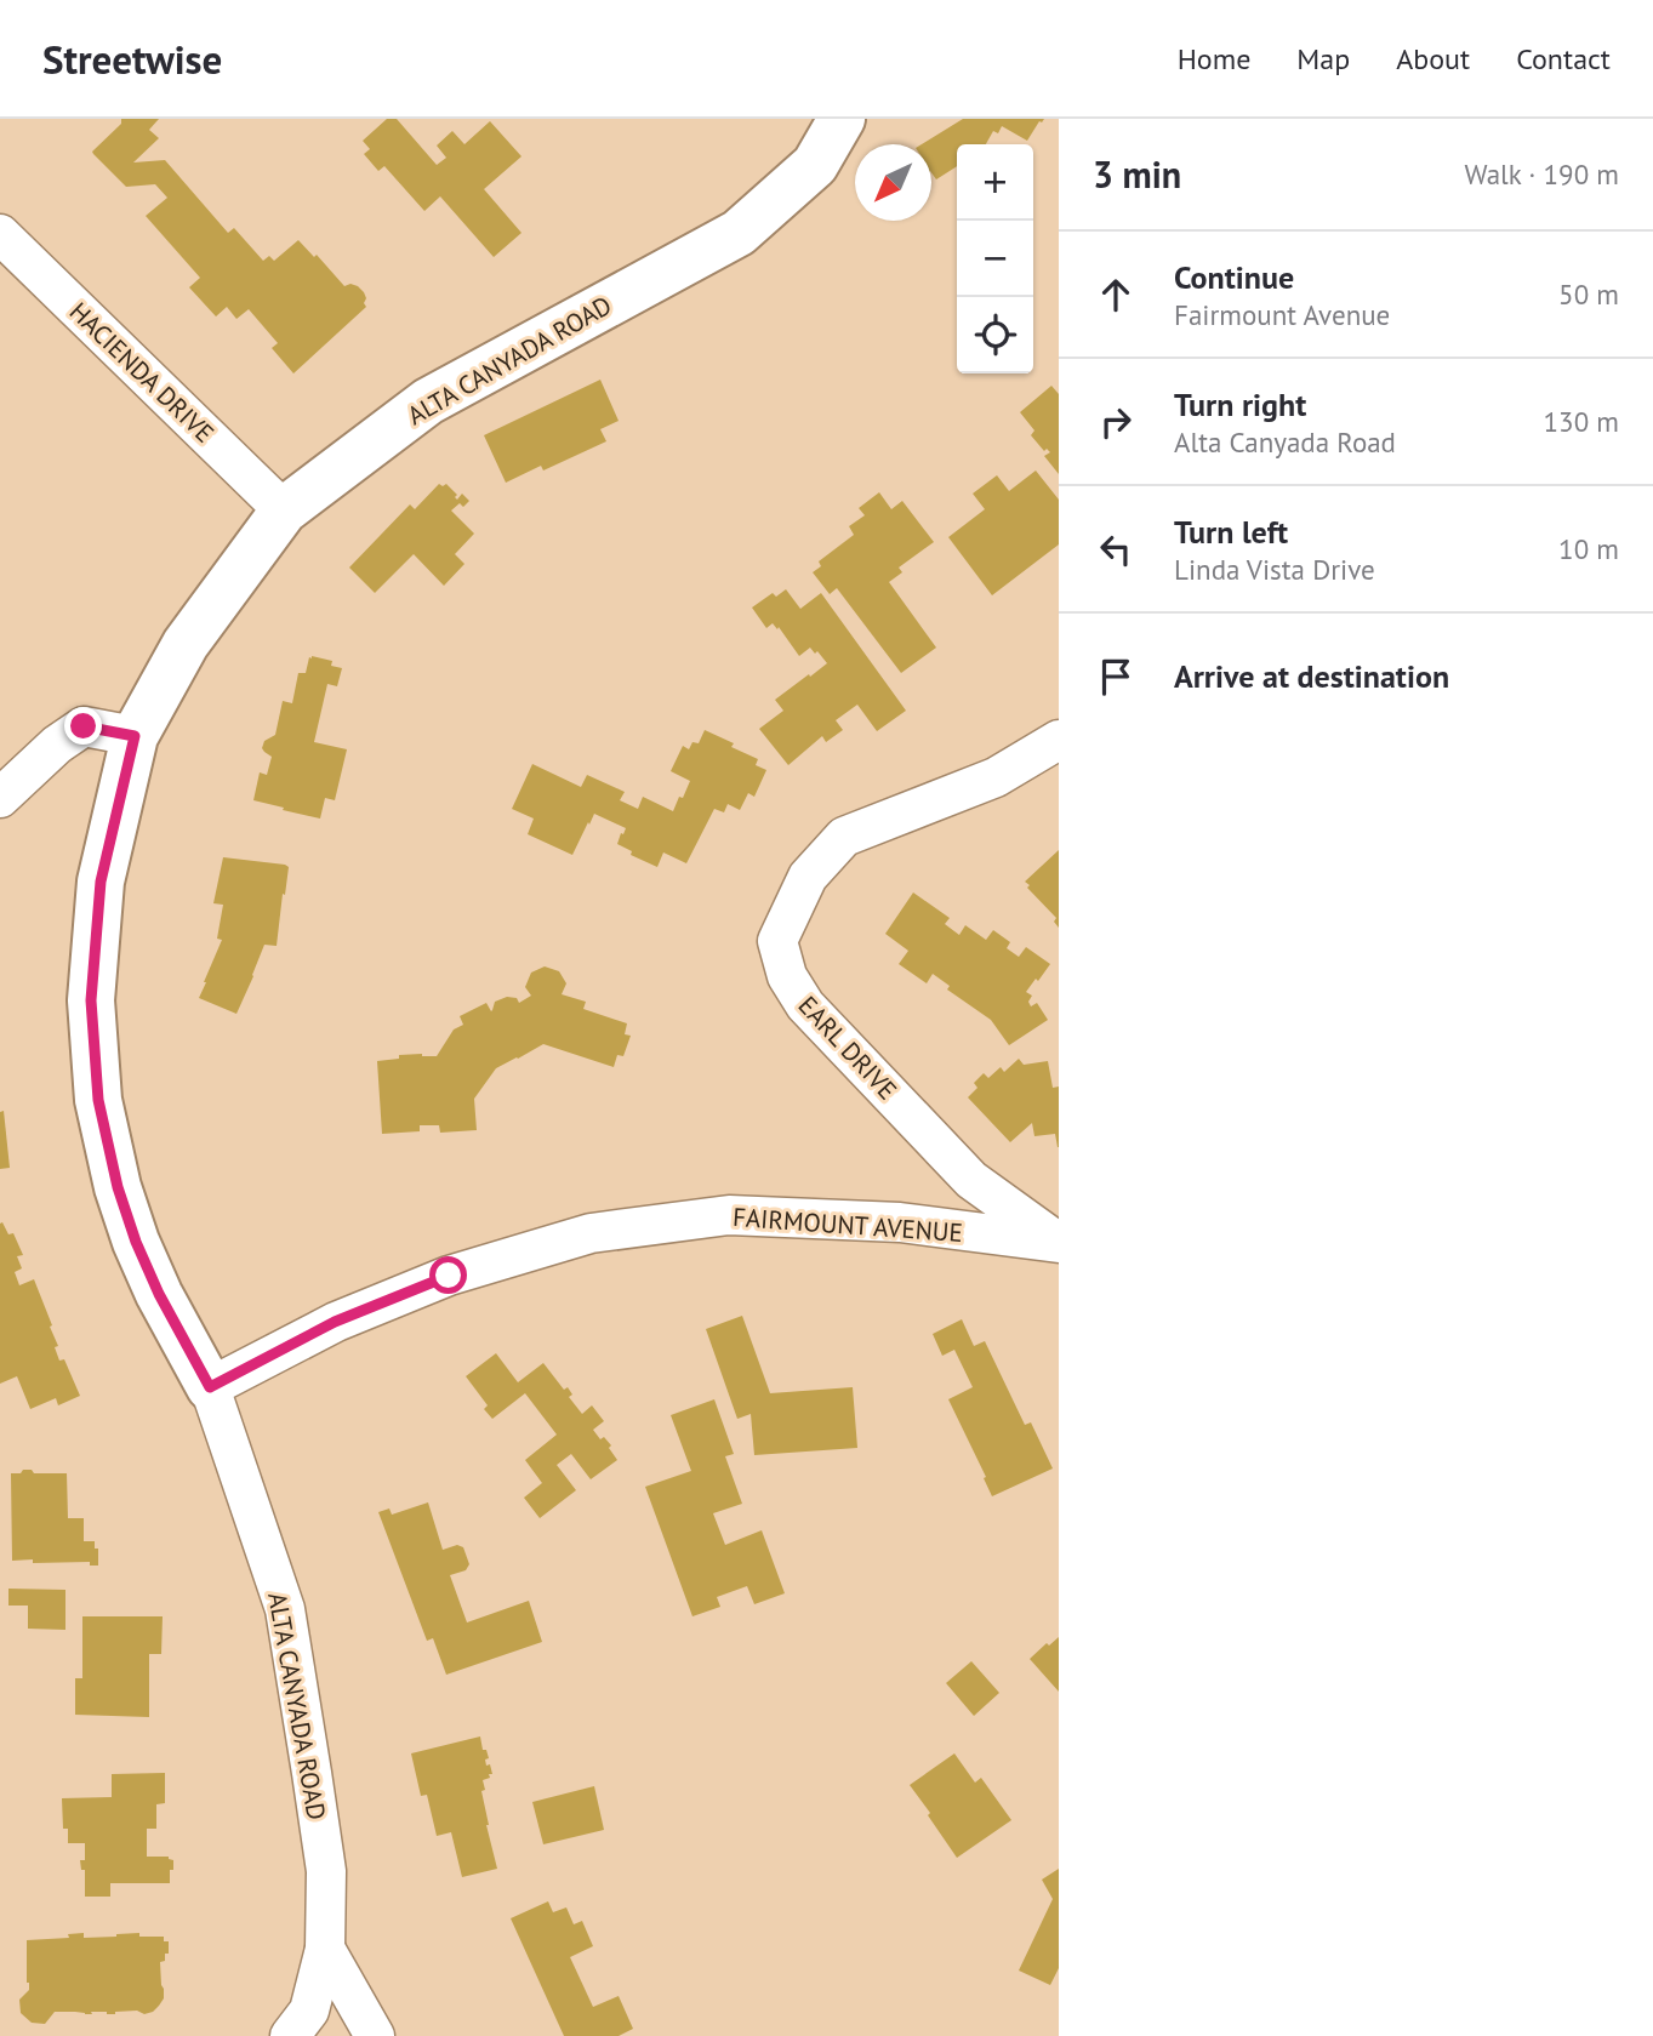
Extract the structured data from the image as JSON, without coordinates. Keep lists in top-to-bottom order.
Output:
{
  "streets": {
    "street": [
      "ALTA CANYADA ROAD",
      "HACIENDA DRIVE",
      "EARL DRIVE",
      "FAIRMOUNT AVENUE"
    ]
  },
  "crossings": [
    ["ALTA CANYADA ROAD", "HACIENDA DRIVE"],
    ["ALTA CANYADA ROAD", "FAIRMOUNT AVENUE"],
    ["EARL DRIVE", "FAIRMOUNT AVENUE"]
  ],
  "north": "bottom left",
  "page": {
    "header": "Streetwise",
    "nav": [
      "Home",
      "Map",
      "About",
      "Contact"
    ],
    "heading": ["3 min", "Walk · 190 m"],
    "map_buttons": ["+", "−"],
    "list": [
      ["Continue", "Fairmount Avenue", "50 m"],
      ["Turn right", "Alta Canyada Road", "130 m"],
      ["Turn left", "Linda Vista Drive", "10 m"],
      "Arrive at destination"
    ]
  }
}
